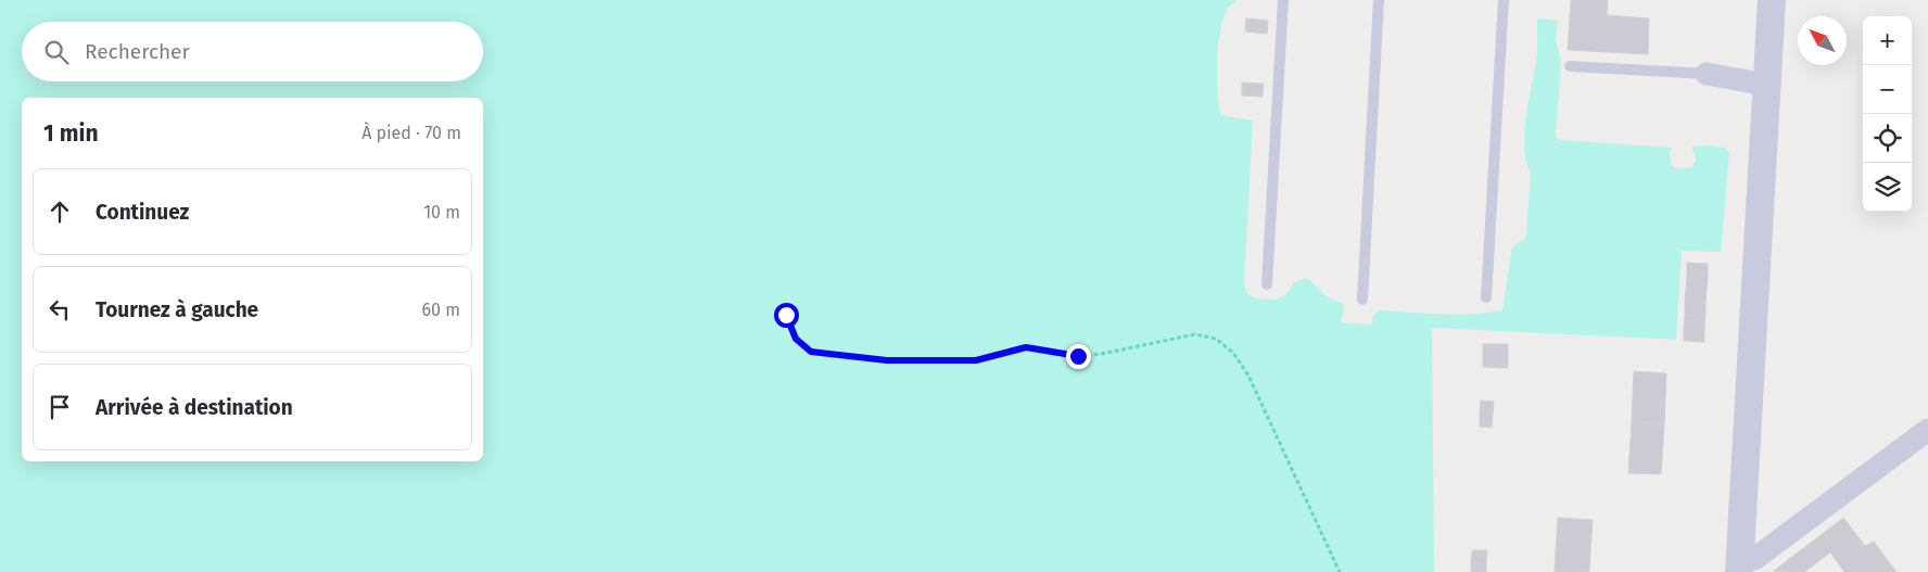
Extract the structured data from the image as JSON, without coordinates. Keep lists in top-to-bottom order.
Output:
{
  "north": "top left",
  "page": {
    "map_buttons": ["+", "−"],
    "search": "Rechercher",
    "heading": ["1 min", "À pied · 70 m"],
    "list": [
      ["Continuez", "10 m"],
      ["Tournez à gauche", "60 m"],
      "Arrivée à destination"
    ]
  }
}
